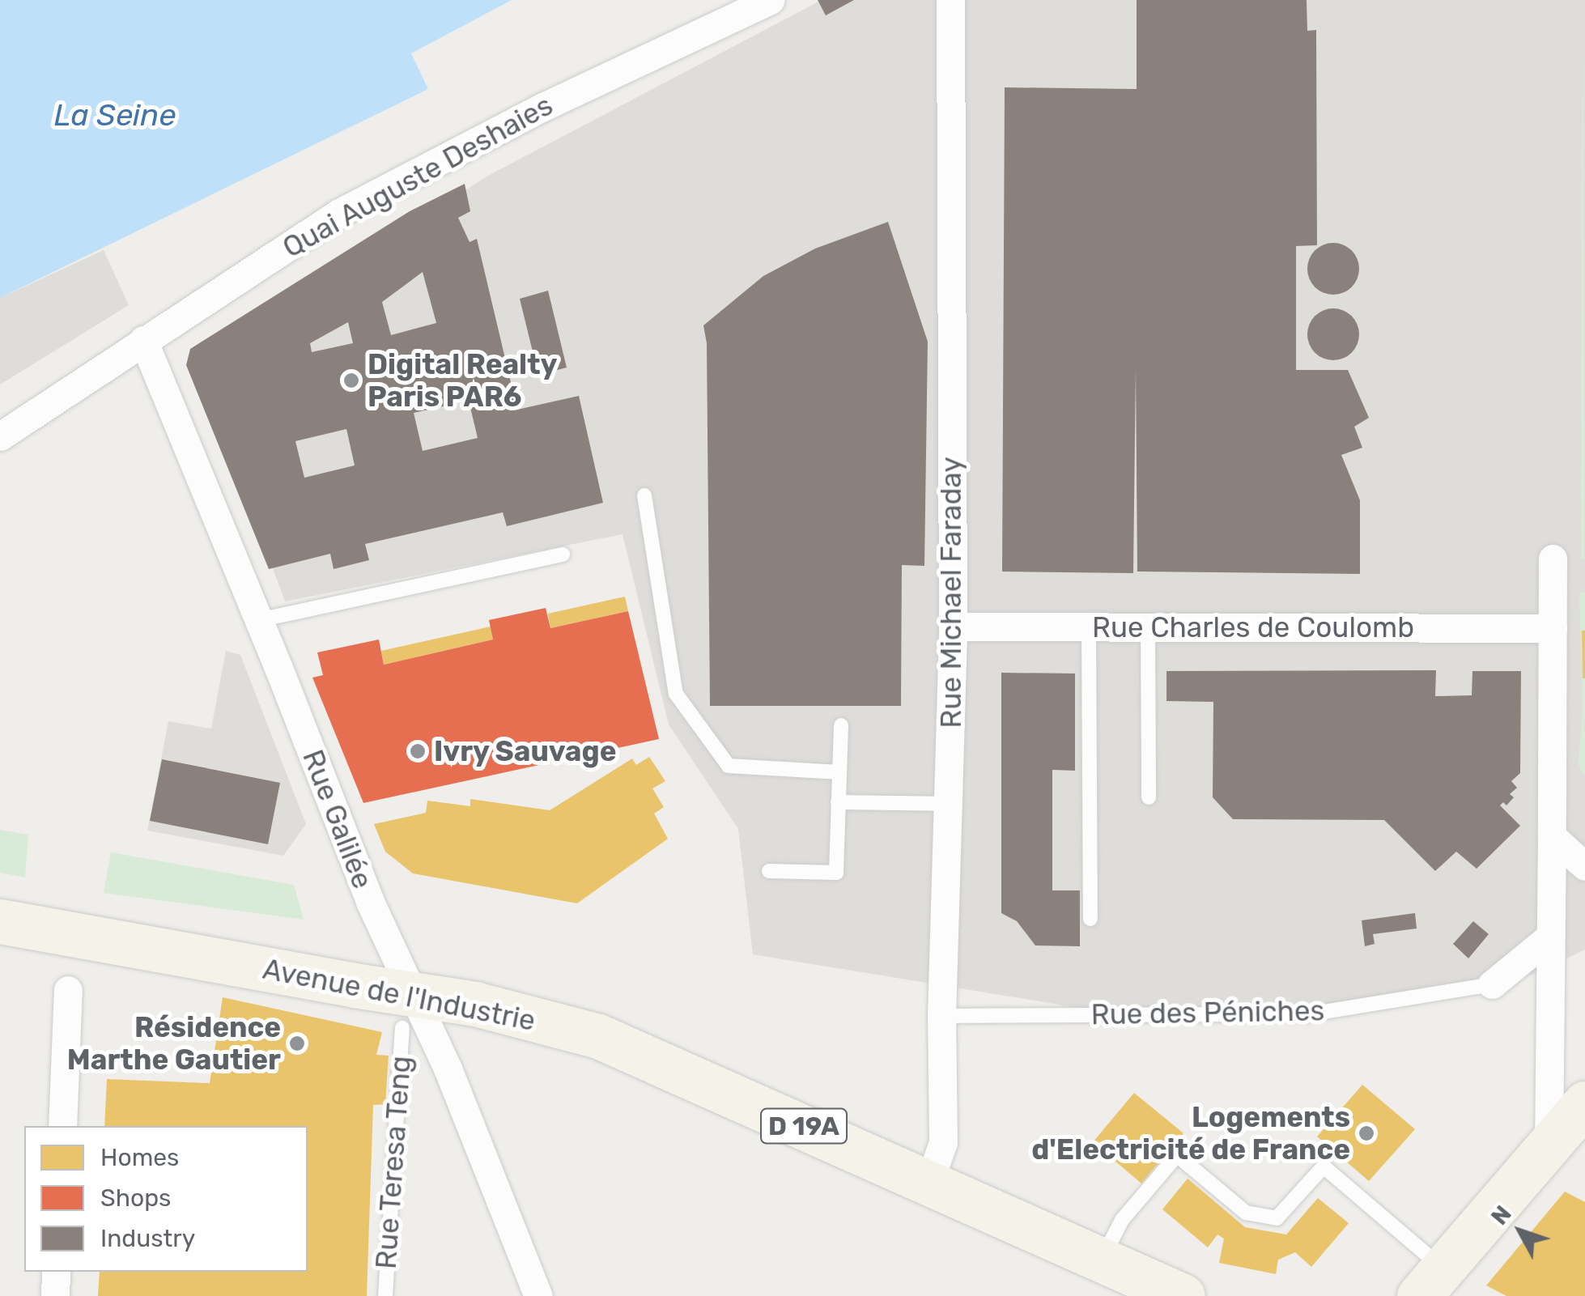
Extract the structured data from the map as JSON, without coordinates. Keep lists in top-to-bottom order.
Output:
{
  "streets": {
    "main road": ["Avenue de l'Industrie", "D 19A"],
    "street": [
      "Quai Auguste Deshaies",
      "Rue Michael Faraday",
      "Rue Charles de Coulomb",
      "Rue Galilée",
      "Rue des Péniches"
    ],
    "lane": ["Rue Teresa Teng"]
  },
  "crossings": [
    ["Quai Auguste Deshaies", "Rue Galilée"],
    ["Rue Michael Faraday", "Rue Charles de Coulomb"],
    ["Rue Michael Faraday", "Avenue de l'Industrie"],
    ["Rue Michael Faraday", "Rue des Péniches"],
    ["Rue Galilée", "Avenue de l'Industrie"],
    ["Rue Galilée", "Rue Teresa Teng"],
    ["Avenue de l'Industrie", "Rue Teresa Teng"]
  ],
  "water": ["La Seine"],
  "places": [
    "Digital Realty Paris PAR6",
    "Ivry Sauvage",
    "Résidence Marthe Gautier",
    "Logements d'Electricité de France"
  ],
  "legend": ["Homes", "Shops", "Industry"],
  "north": "top left"
}
